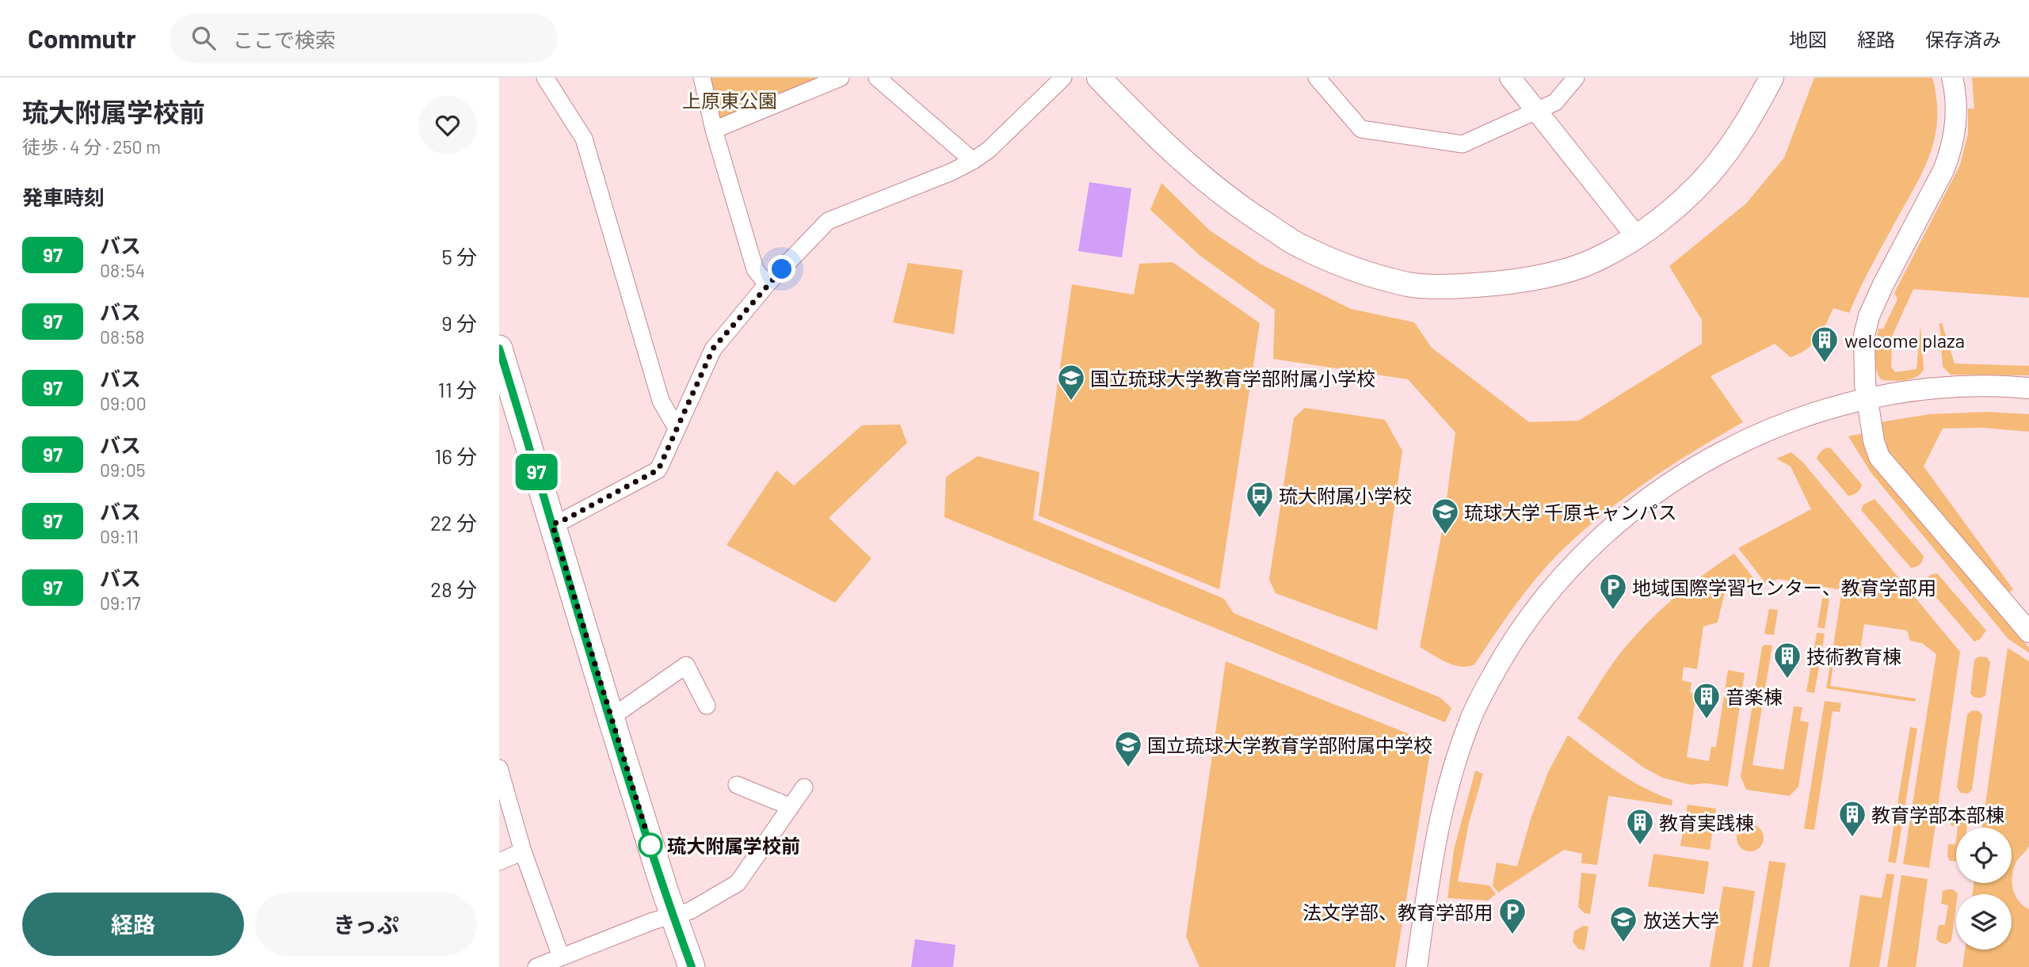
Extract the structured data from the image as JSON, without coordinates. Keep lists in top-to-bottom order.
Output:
{
  "parks": ["上原東公園"],
  "places": {
    "building": [
      "welcome plaza",
      "技術教育棟",
      "音楽棟",
      "教育学部本部棟",
      "教育実践棟"
    ],
    "school or university": [
      "国立琉球大学教育学部附属小学校",
      "琉球大学 千原キャンパス",
      "国立琉球大学教育学部附属中学校",
      "放送大学"
    ],
    "bus stop": ["琉大附属小学校"],
    "parking": ["地域国際学習センター、教育学部用", "法文学部、教育学部用"],
    "other": ["琉大附属学校前"]
  },
  "lines": ["bus line 97"],
  "page": {
    "header": "Commutr",
    "search": "ここで検索",
    "nav": ["地図", "経路", "保存済み"],
    "heading": [
      ["琉大附属学校前", "徒歩 · 4 分 · 250 m"],
      "発車時刻"
    ],
    "on_map": "97",
    "list": [
      {
        "mark": "97",
        "name": "バス",
        "note": "08:54",
        "value": "5 分"
      },
      {
        "mark": "97",
        "name": "バス",
        "note": "08:58",
        "value": "9 分"
      },
      {
        "mark": "97",
        "name": "バス",
        "note": "09:00",
        "value": "11 分"
      },
      {
        "mark": "97",
        "name": "バス",
        "note": "09:05",
        "value": "16 分"
      },
      {
        "mark": "97",
        "name": "バス",
        "note": "09:11",
        "value": "22 分"
      },
      {
        "mark": "97",
        "name": "バス",
        "note": "09:17",
        "value": "28 分"
      }
    ],
    "buttons": ["経路", "きっぷ"]
  }
}
